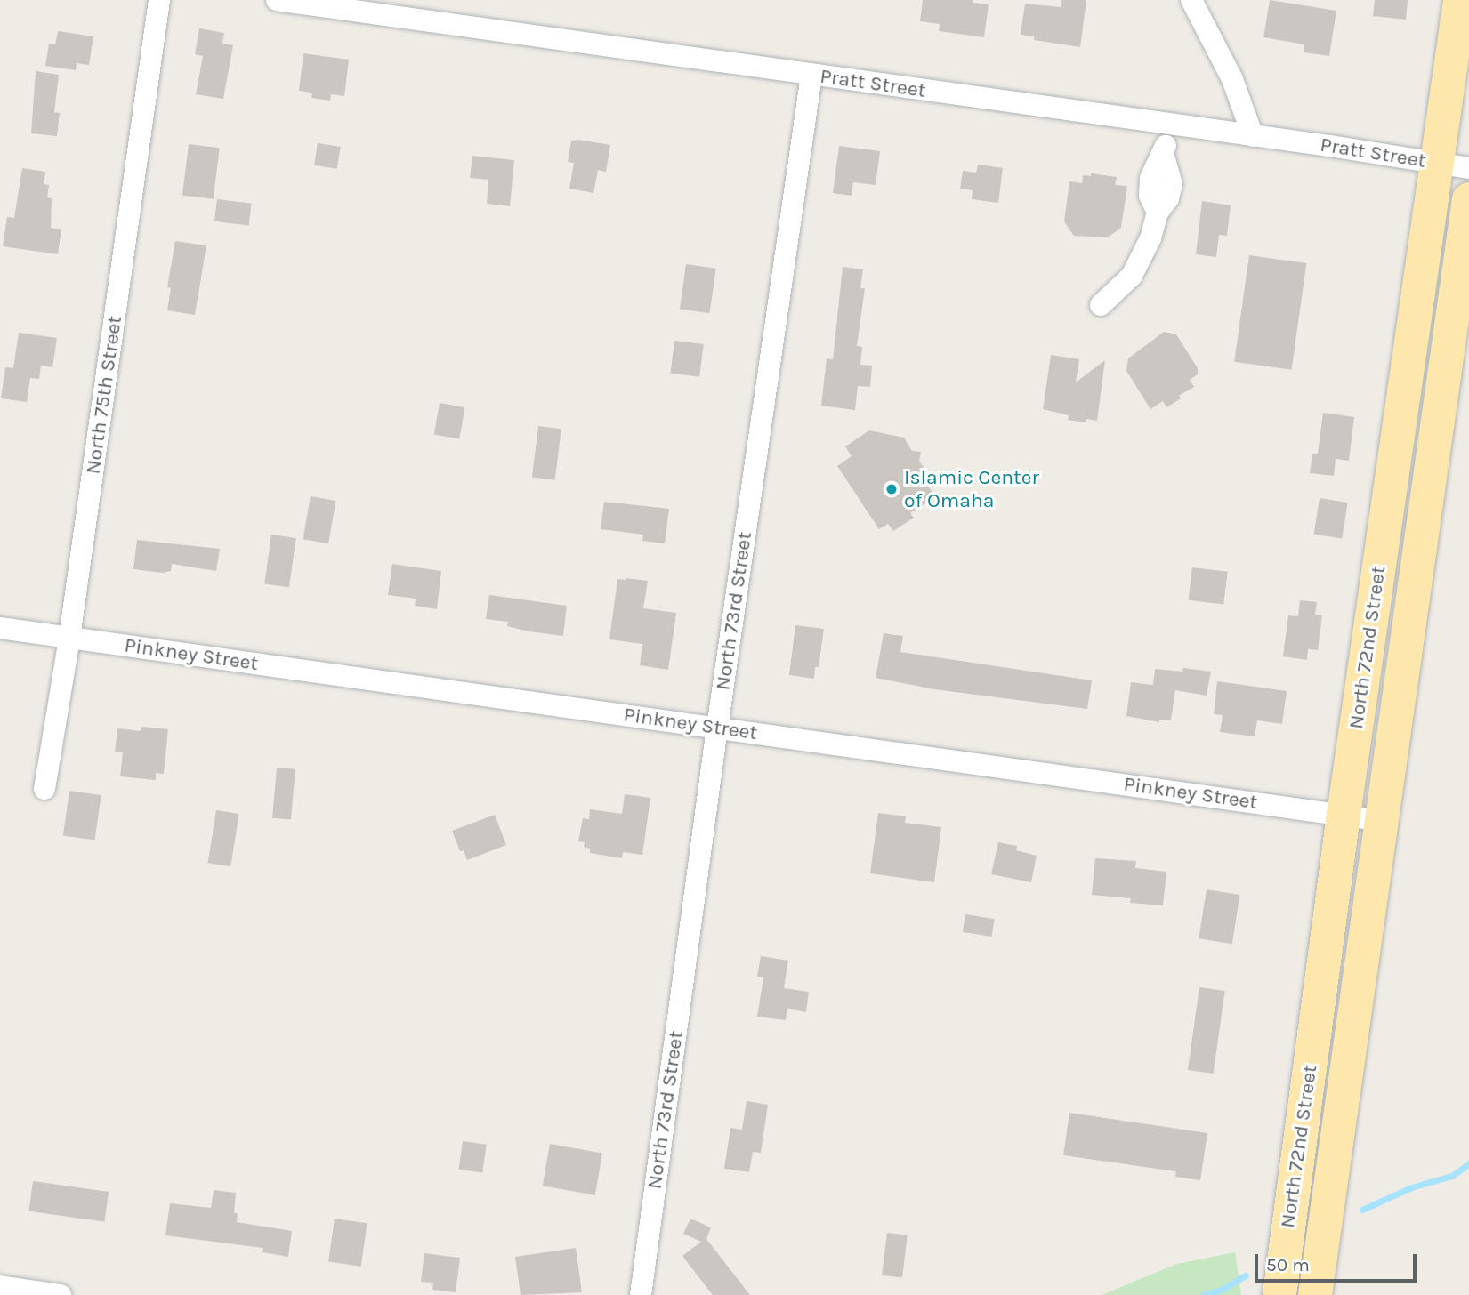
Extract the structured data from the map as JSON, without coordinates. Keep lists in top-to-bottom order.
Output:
{
  "streets": {
    "main road": ["North 72nd Street"],
    "street": [
      "Pratt Street",
      "North 75th Street",
      "North 73rd Street",
      "Pinkney Street"
    ]
  },
  "crossings": [
    ["Pratt Street", "North 73rd Street"],
    ["Pratt Street", "North 72nd Street"],
    ["North 75th Street", "Pinkney Street"],
    ["North 73rd Street", "Pinkney Street"],
    ["North 72nd Street", "Pinkney Street"]
  ],
  "places": ["Islamic Center of Omaha"],
  "scale_bar": "50 m"
}
